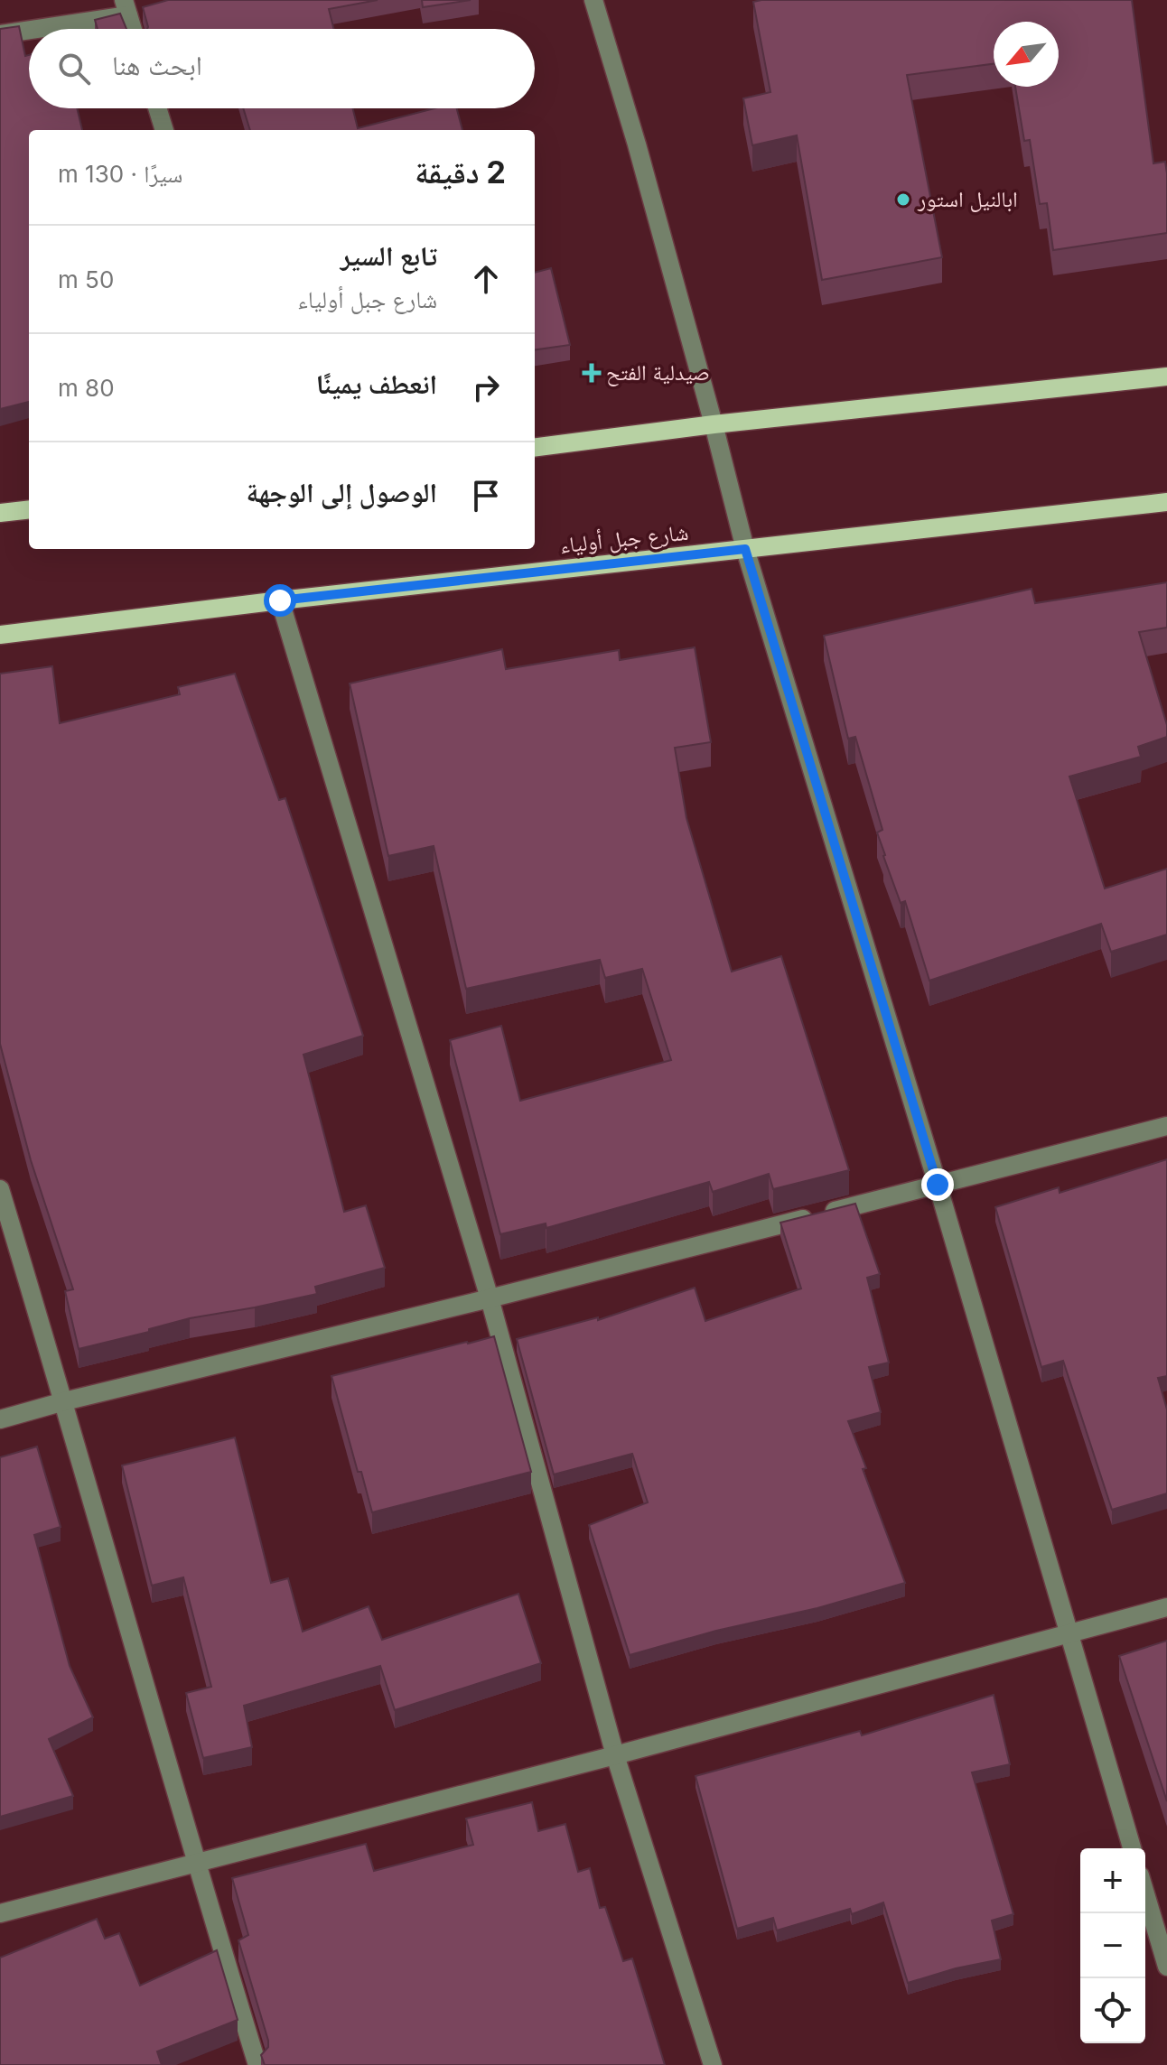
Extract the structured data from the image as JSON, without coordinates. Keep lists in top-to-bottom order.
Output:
{
  "streets": {
    "main road": ["شارع جبل أولياء"]
  },
  "places": {
    "other": ["ابالنيل استور"],
    "health": ["صيدلية الفتح"]
  },
  "north": "bottom left",
  "page": {
    "search": "ابحث هنا",
    "heading": ["2 دقيقة", "سيرًا · 130 m"],
    "list": [
      ["تابع السير", "شارع جبل أولياء", "50 m"],
      ["انعطف يمينًا", "80 m"],
      "الوصول إلى الوجهة"
    ],
    "map_buttons": ["+", "−"]
  }
}
